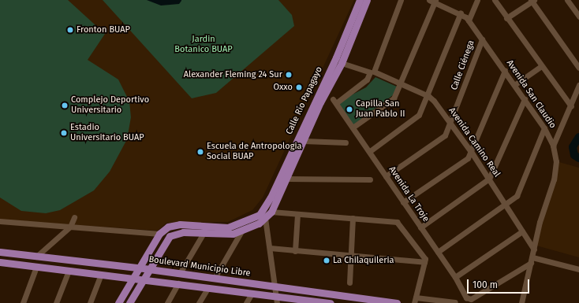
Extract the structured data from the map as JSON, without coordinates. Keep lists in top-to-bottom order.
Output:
{
  "streets": {
    "main road": ["Calle Río Papagayo", "Boulevard Municipio Libre"],
    "street": [
      "Calle Ciénega",
      "Avenida San Claudio",
      "Avenida Camino Real",
      "Avenida La Troje"
    ]
  },
  "crossings": [
    ["Calle Ciénega", "Avenida San Claudio"],
    ["Calle Ciénega", "Avenida Camino Real"],
    ["Calle Ciénega", "Avenida La Troje"],
    ["Avenida San Claudio", "Avenida Camino Real"],
    ["Avenida San Claudio", "Avenida La Troje"],
    ["Calle Río Papagayo", "Avenida Camino Real"],
    ["Calle Río Papagayo", "Boulevard Municipio Libre"],
    ["Avenida Camino Real", "Avenida La Troje"]
  ],
  "parks": ["Jardin Botanico BUAP"],
  "places": [
    "Fronton BUAP",
    "Alexander Fleming 24 Sur",
    "Oxxo",
    "Complejo Deportivo Universitario",
    "Capilla San Juan Pablo II",
    "Estadio Universitario BUAP",
    "Escuela de Antropologia Social BUAP",
    "La Chilaquileria"
  ],
  "scale_bar": "100 m"
}
